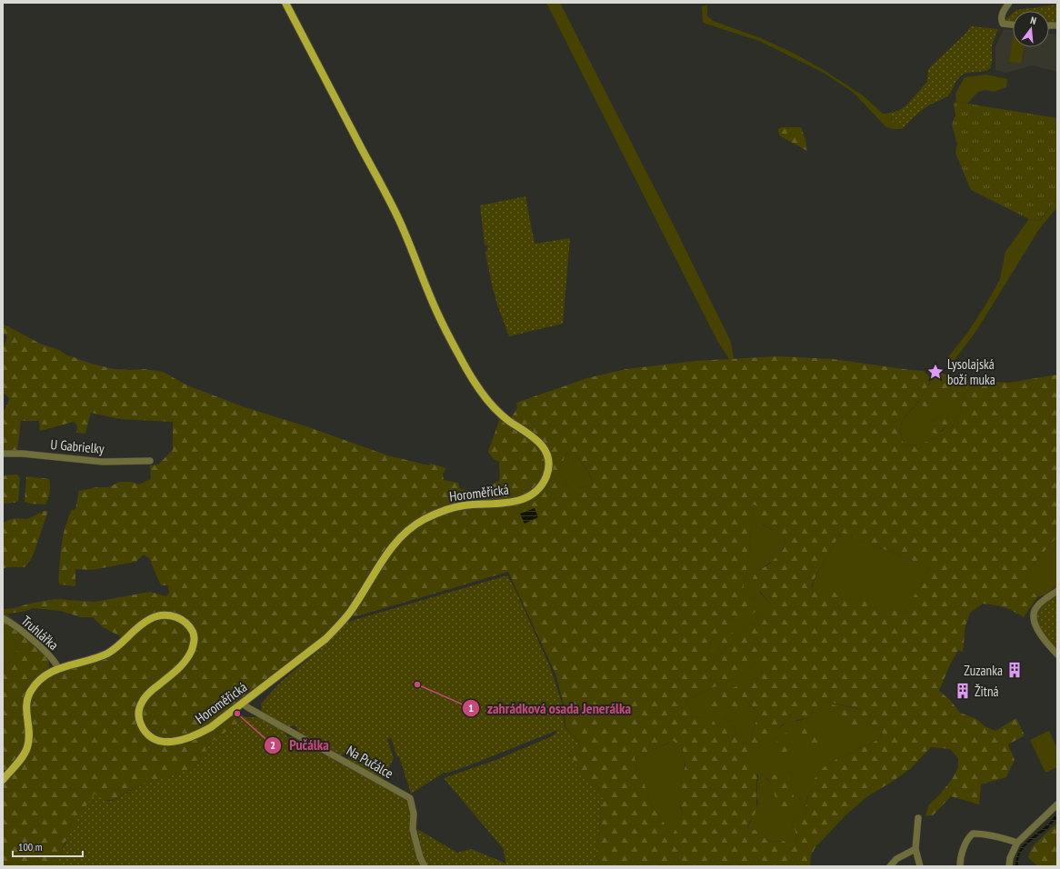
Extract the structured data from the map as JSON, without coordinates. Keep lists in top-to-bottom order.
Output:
{
  "streets": {
    "main road": ["Horoměřická"],
    "street": ["U Gabrielky", "Truhlářka", "Na Pučálce"]
  },
  "crossings": [
    ["Horoměřická", "Truhlářka"],
    ["Horoměřická", "Na Pučálce"]
  ],
  "places": {
    "place": ["Lysolajská boží muka"],
    "building": ["Zuzanka", "Žitná"],
    "other": ["zahrádková osada Jenerálka", "Pučálka"]
  },
  "scale_bar": "100 m",
  "north": "top"
}
